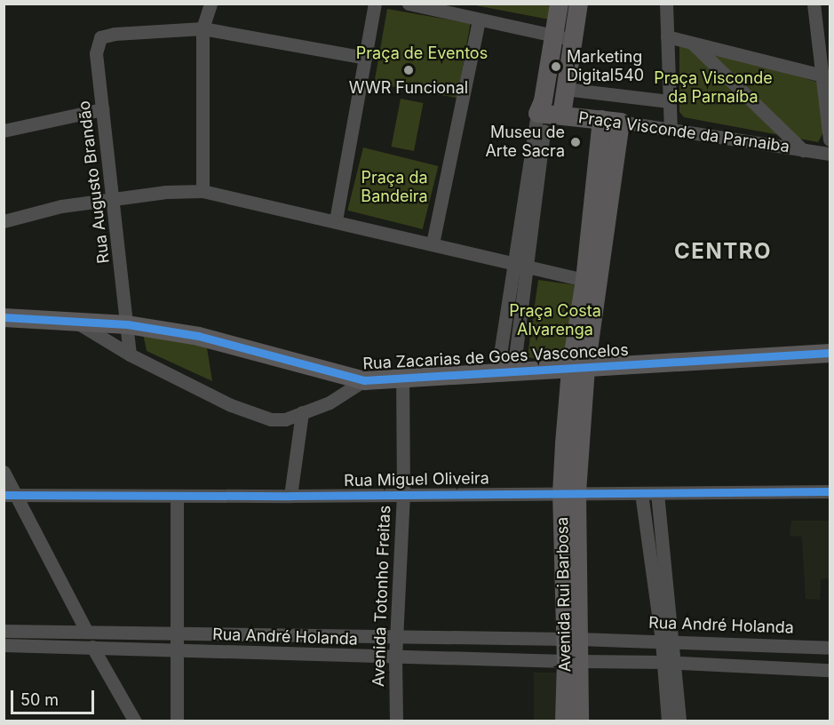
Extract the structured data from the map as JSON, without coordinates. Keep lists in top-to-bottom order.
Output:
{
  "streets": {
    "main road": ["Praça Visconde da Parnaiba", "Rua Zacarias de Goes Vasconcelos", "Avenida Rui Barbosa"],
    "street": [
      "Rua Augusto Brandão",
      "Rua Miguel Oliveira",
      "Avenida Totonho Freitas",
      "Rua André Holanda"
    ]
  },
  "crossings": [
    ["Praça Visconde da Parnaiba", "Avenida Rui Barbosa"],
    ["Rua Augusto Brandão", "Rua Zacarias de Goes Vasconcelos"],
    ["Rua Zacarias de Goes Vasconcelos", "Avenida Rui Barbosa"],
    ["Rua Zacarias de Goes Vasconcelos", "Avenida Totonho Freitas"],
    ["Rua Miguel Oliveira", "Avenida Rui Barbosa"],
    ["Rua Miguel Oliveira", "Avenida Totonho Freitas"],
    ["Avenida Rui Barbosa", "Rua André Holanda"],
    ["Avenida Totonho Freitas", "Rua André Holanda"]
  ],
  "districts": ["CENTRO"],
  "parks": [
    "Praça de Eventos",
    "Praça Visconde da Parnaíba",
    "Praça da Bandeira",
    "Praça Costa Alvarenga"
  ],
  "places": ["Marketing Digital540", "WWR Funcional", "Museu de Arte Sacra"],
  "scale_bar": "50 m"
}
